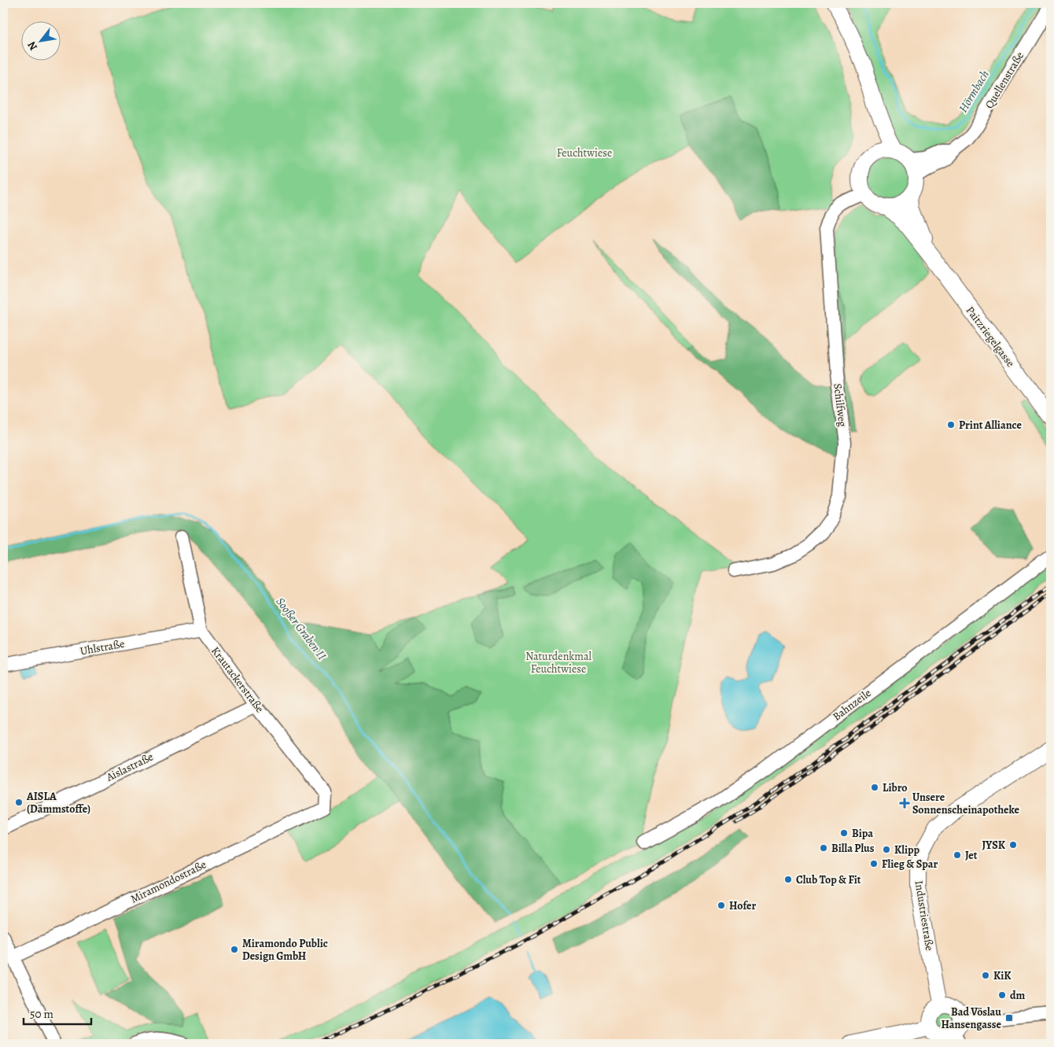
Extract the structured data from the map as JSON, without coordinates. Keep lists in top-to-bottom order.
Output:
{
  "streets": {
    "main road": ["Paitzriegelgasse", "Industriestraße"],
    "street": [
      "Quellenstraße",
      "Schilfweg",
      "Uhlstraße",
      "Krautackerstraße",
      "Bahnzeile",
      "Aislastraße",
      "Miramondostraße"
    ]
  },
  "crossings": [
    ["Quellenstraße", "Paitzriegelgasse"],
    ["Quellenstraße", "Schilfweg"],
    ["Paitzriegelgasse", "Schilfweg"],
    ["Uhlstraße", "Krautackerstraße"],
    ["Krautackerstraße", "Aislastraße"],
    ["Krautackerstraße", "Miramondostraße"]
  ],
  "water": ["Hörmbach", "Sooßer Graben II"],
  "parks": ["Feuchtwiese", "Naturdenkmal Feuchtwiese"],
  "places": {
    "other": [
      "Print Alliance",
      "Libro",
      "AISLA (Dämmstoffe)",
      "Bipa",
      "JYSK",
      "Billa Plus",
      "Klipp",
      "Jet",
      "Flieg & Spar",
      "Club Top & Fit",
      "Hofer",
      "Miramondo Public Design GmbH",
      "KiK",
      "dm"
    ],
    "health": ["Unsere Sonnenscheinapotheke"],
    "transit": ["Bad Vöslau Hansengasse"]
  },
  "scale_bar": "50 m",
  "north": "bottom left"
}
